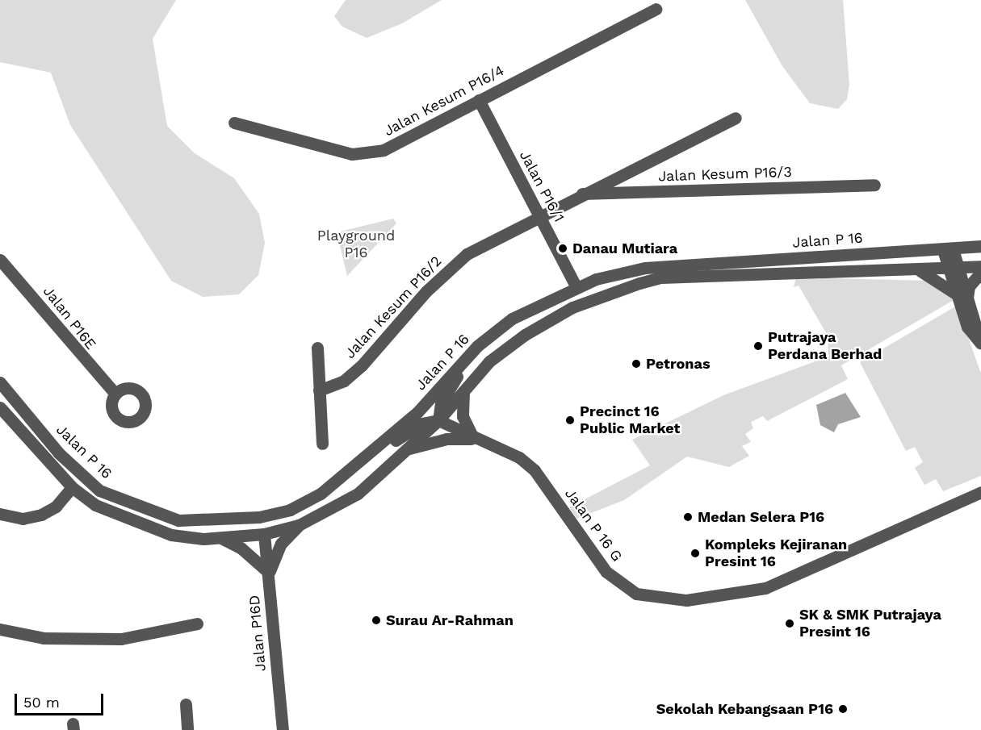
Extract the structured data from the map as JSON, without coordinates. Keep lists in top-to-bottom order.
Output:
{
  "streets": {
    "street": [
      "Jalan Kesum P16/4",
      "Jalan Kesum P16/3",
      "Jalan P16/1",
      "Jalan P 16",
      "Jalan Kesum P16/2",
      "Jalan P16E",
      "Jalan P 16 G",
      "Jalan P16D"
    ]
  },
  "crossings": [
    ["Jalan Kesum P16/4", "Jalan P16/1"],
    ["Jalan Kesum P16/3", "Jalan P16/1"],
    ["Jalan Kesum P16/3", "Jalan Kesum P16/2"],
    ["Jalan P16/1", "Jalan P 16"],
    ["Jalan P16/1", "Jalan Kesum P16/2"],
    ["Jalan P 16", "Jalan P 16 G"],
    ["Jalan P 16", "Jalan P16D"]
  ],
  "parks": ["Playground P16"],
  "places": [
    "Danau Mutiara",
    "Putrajaya Perdana Berhad",
    "Petronas",
    "Precinct 16 Public Market",
    "Medan Selera P16",
    "Kompleks Kejiranan Presint 16",
    "Surau Ar-Rahman",
    "SK & SMK Putrajaya Presint 16",
    "Sekolah Kebangsaan P16"
  ],
  "scale_bar": "50 m"
}
